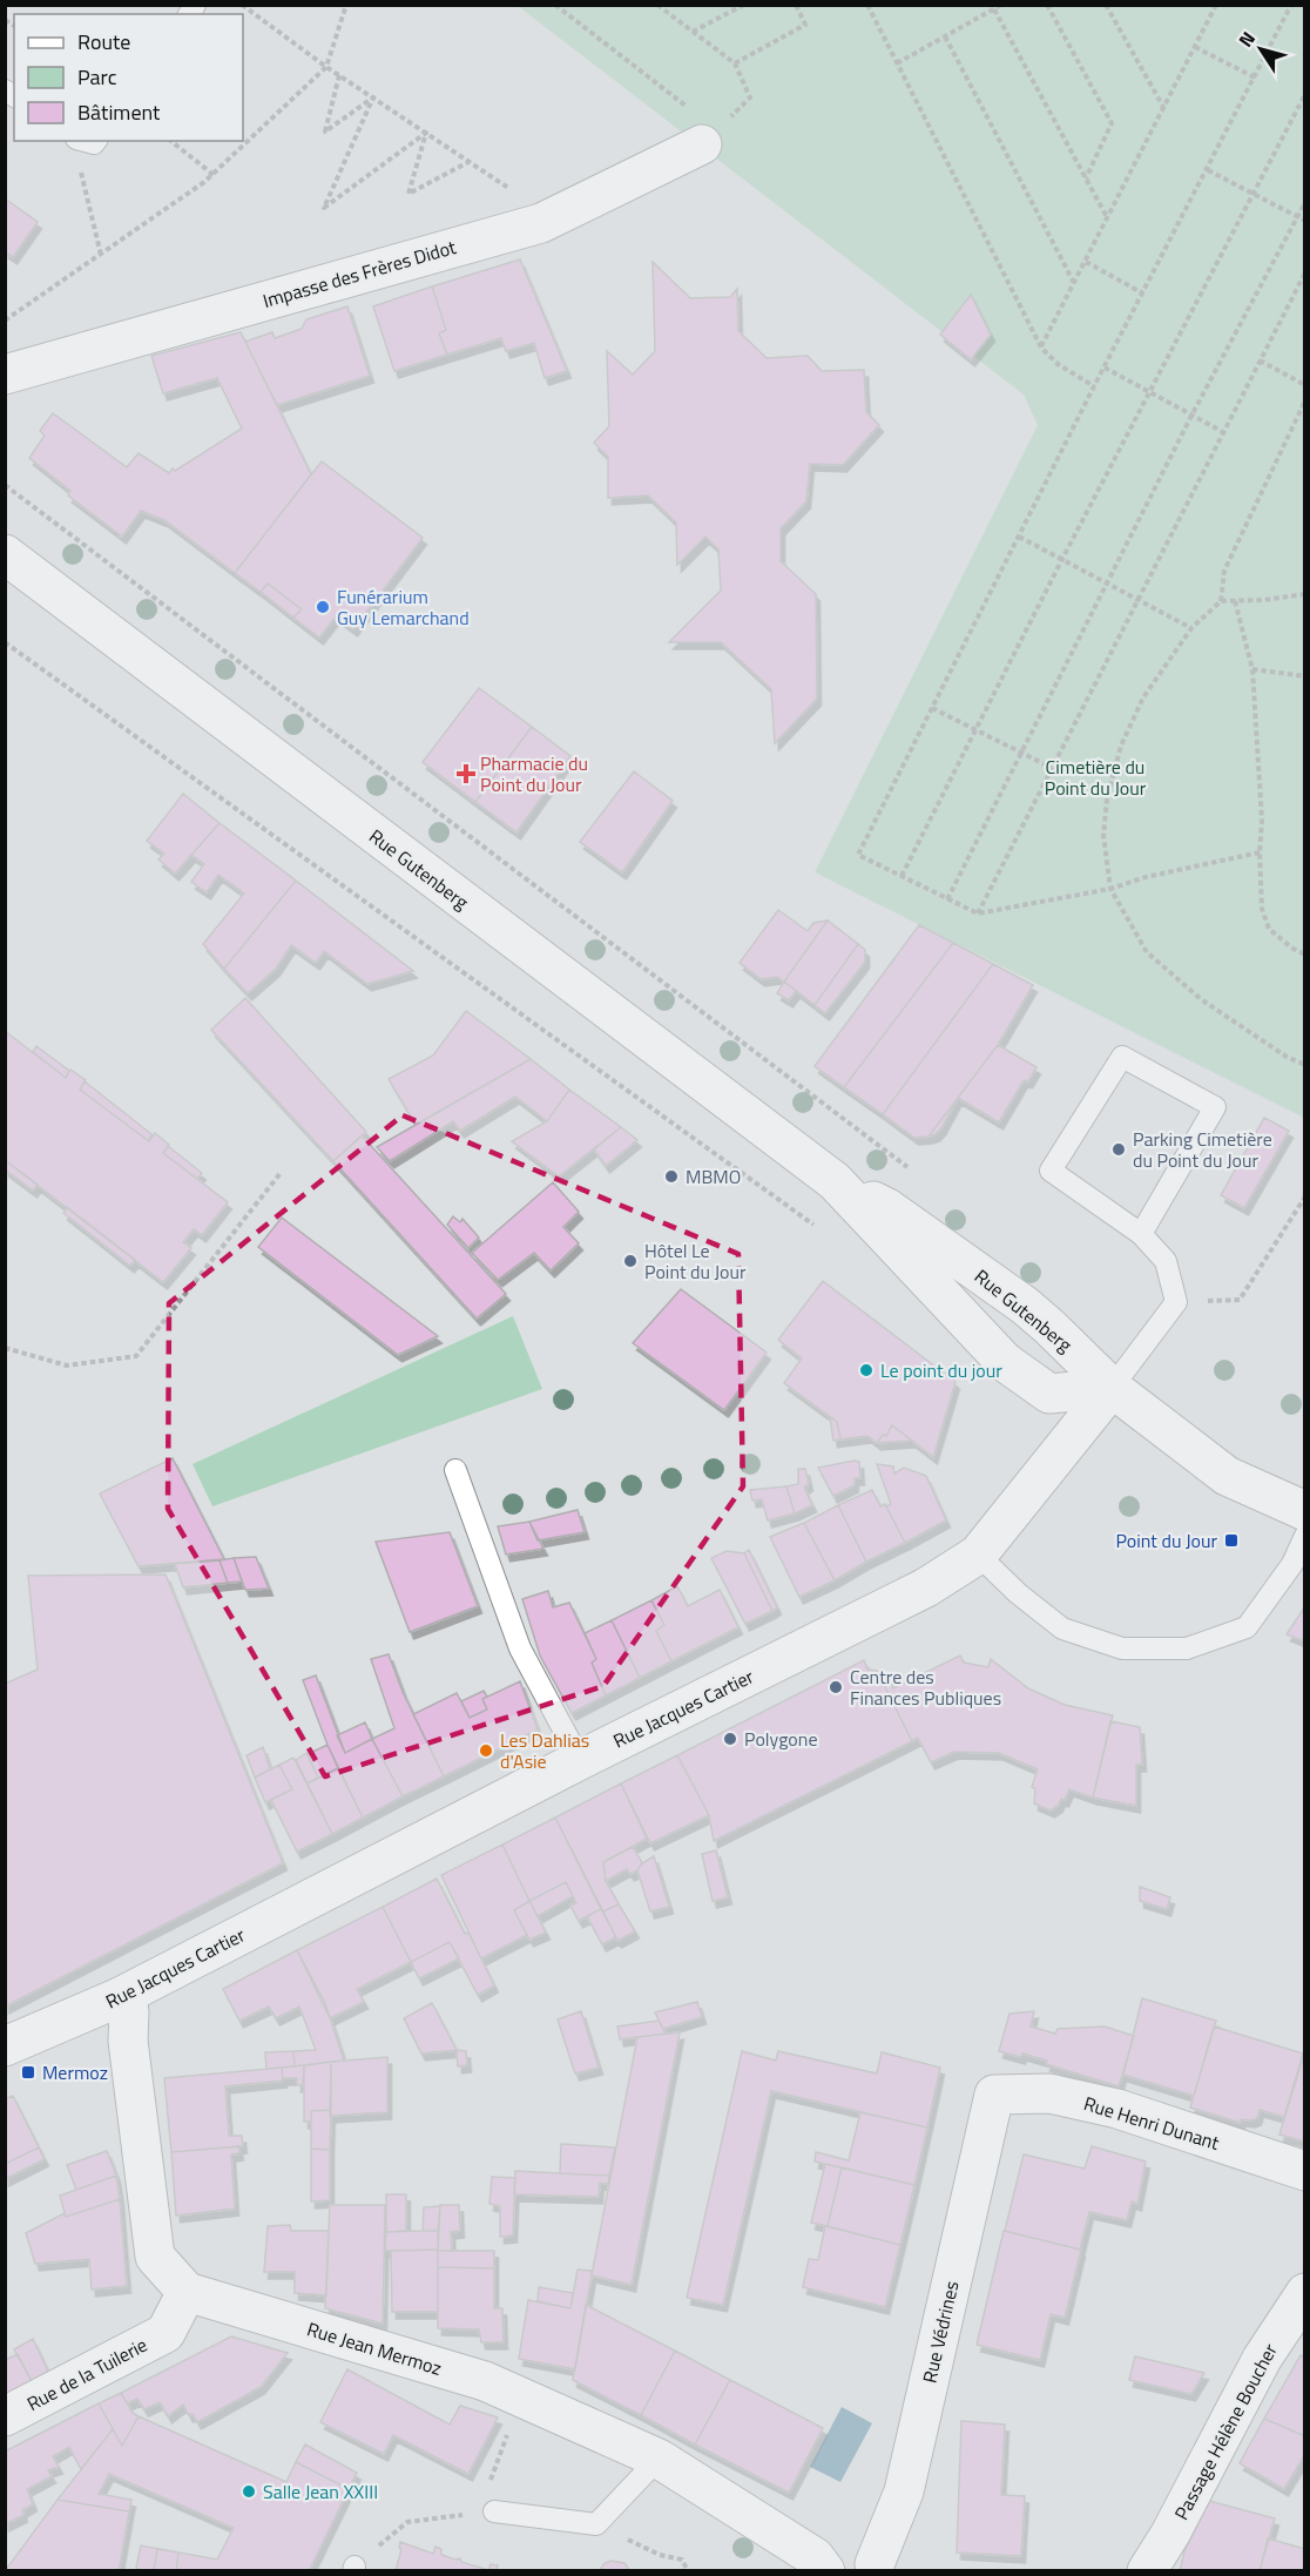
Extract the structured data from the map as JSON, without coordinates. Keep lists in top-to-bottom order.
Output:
{
  "streets": {
    "street": [
      "Impasse des Frères Didot",
      "Rue Gutenberg",
      "Rue Jacques Cartier",
      "Rue Henri Dunant",
      "Rue Védrines",
      "Rue Jean Mermoz",
      "Rue de la Tuilerie",
      "Passage Hélène Boucher"
    ]
  },
  "crossings": [
    ["Rue Gutenberg", "Rue Jacques Cartier"],
    ["Rue Henri Dunant", "Rue Védrines"],
    ["Rue Jean Mermoz", "Rue de la Tuilerie"]
  ],
  "parks": ["Cimetière du Point du Jour"],
  "places": {
    "other": [
      "Funérarium Guy Lemarchand",
      "Parking Cimetière du Point du Jour",
      "MBMO",
      "Hôtel Le Point du Jour",
      "Le point du jour",
      "Centre des Finances Publiques",
      "Polygone",
      "Les Dahlias d'Asie",
      "Salle Jean XXIII"
    ],
    "health": ["Pharmacie du Point du Jour"],
    "transit": ["Point du Jour", "Mermoz"]
  },
  "legend": ["Route", "Parc", "Bâtiment"],
  "north": "top left"
}
